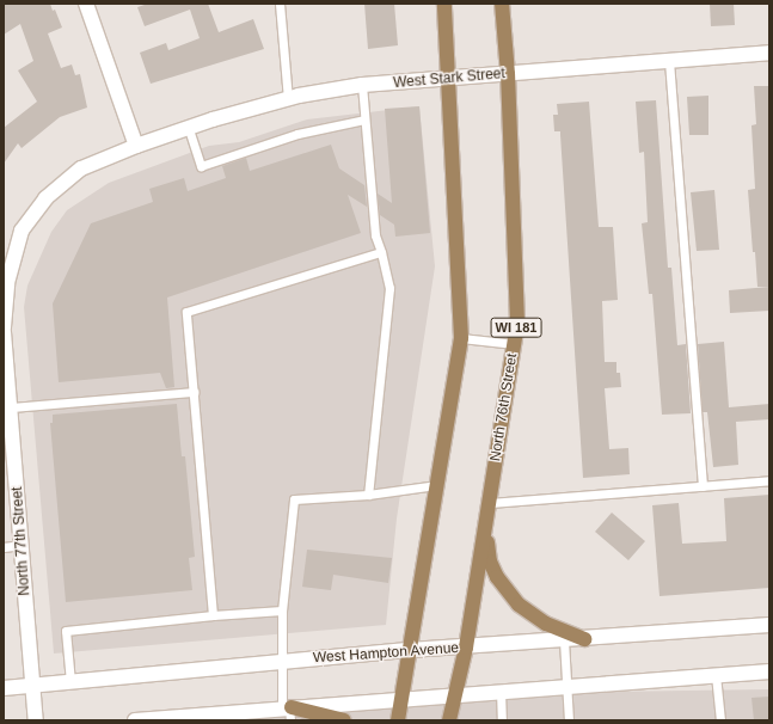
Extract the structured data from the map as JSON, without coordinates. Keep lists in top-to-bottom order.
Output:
{
  "streets": {
    "main road": ["WI 181", "North 76th Street"],
    "street": ["West Stark Street", "North 77th Street", "West Hampton Avenue"]
  },
  "crossings": [
    ["West Stark Street", "North 76th Street"],
    ["North 76th Street", "West Hampton Avenue"],
    ["North 77th Street", "West Hampton Avenue"]
  ]
}
